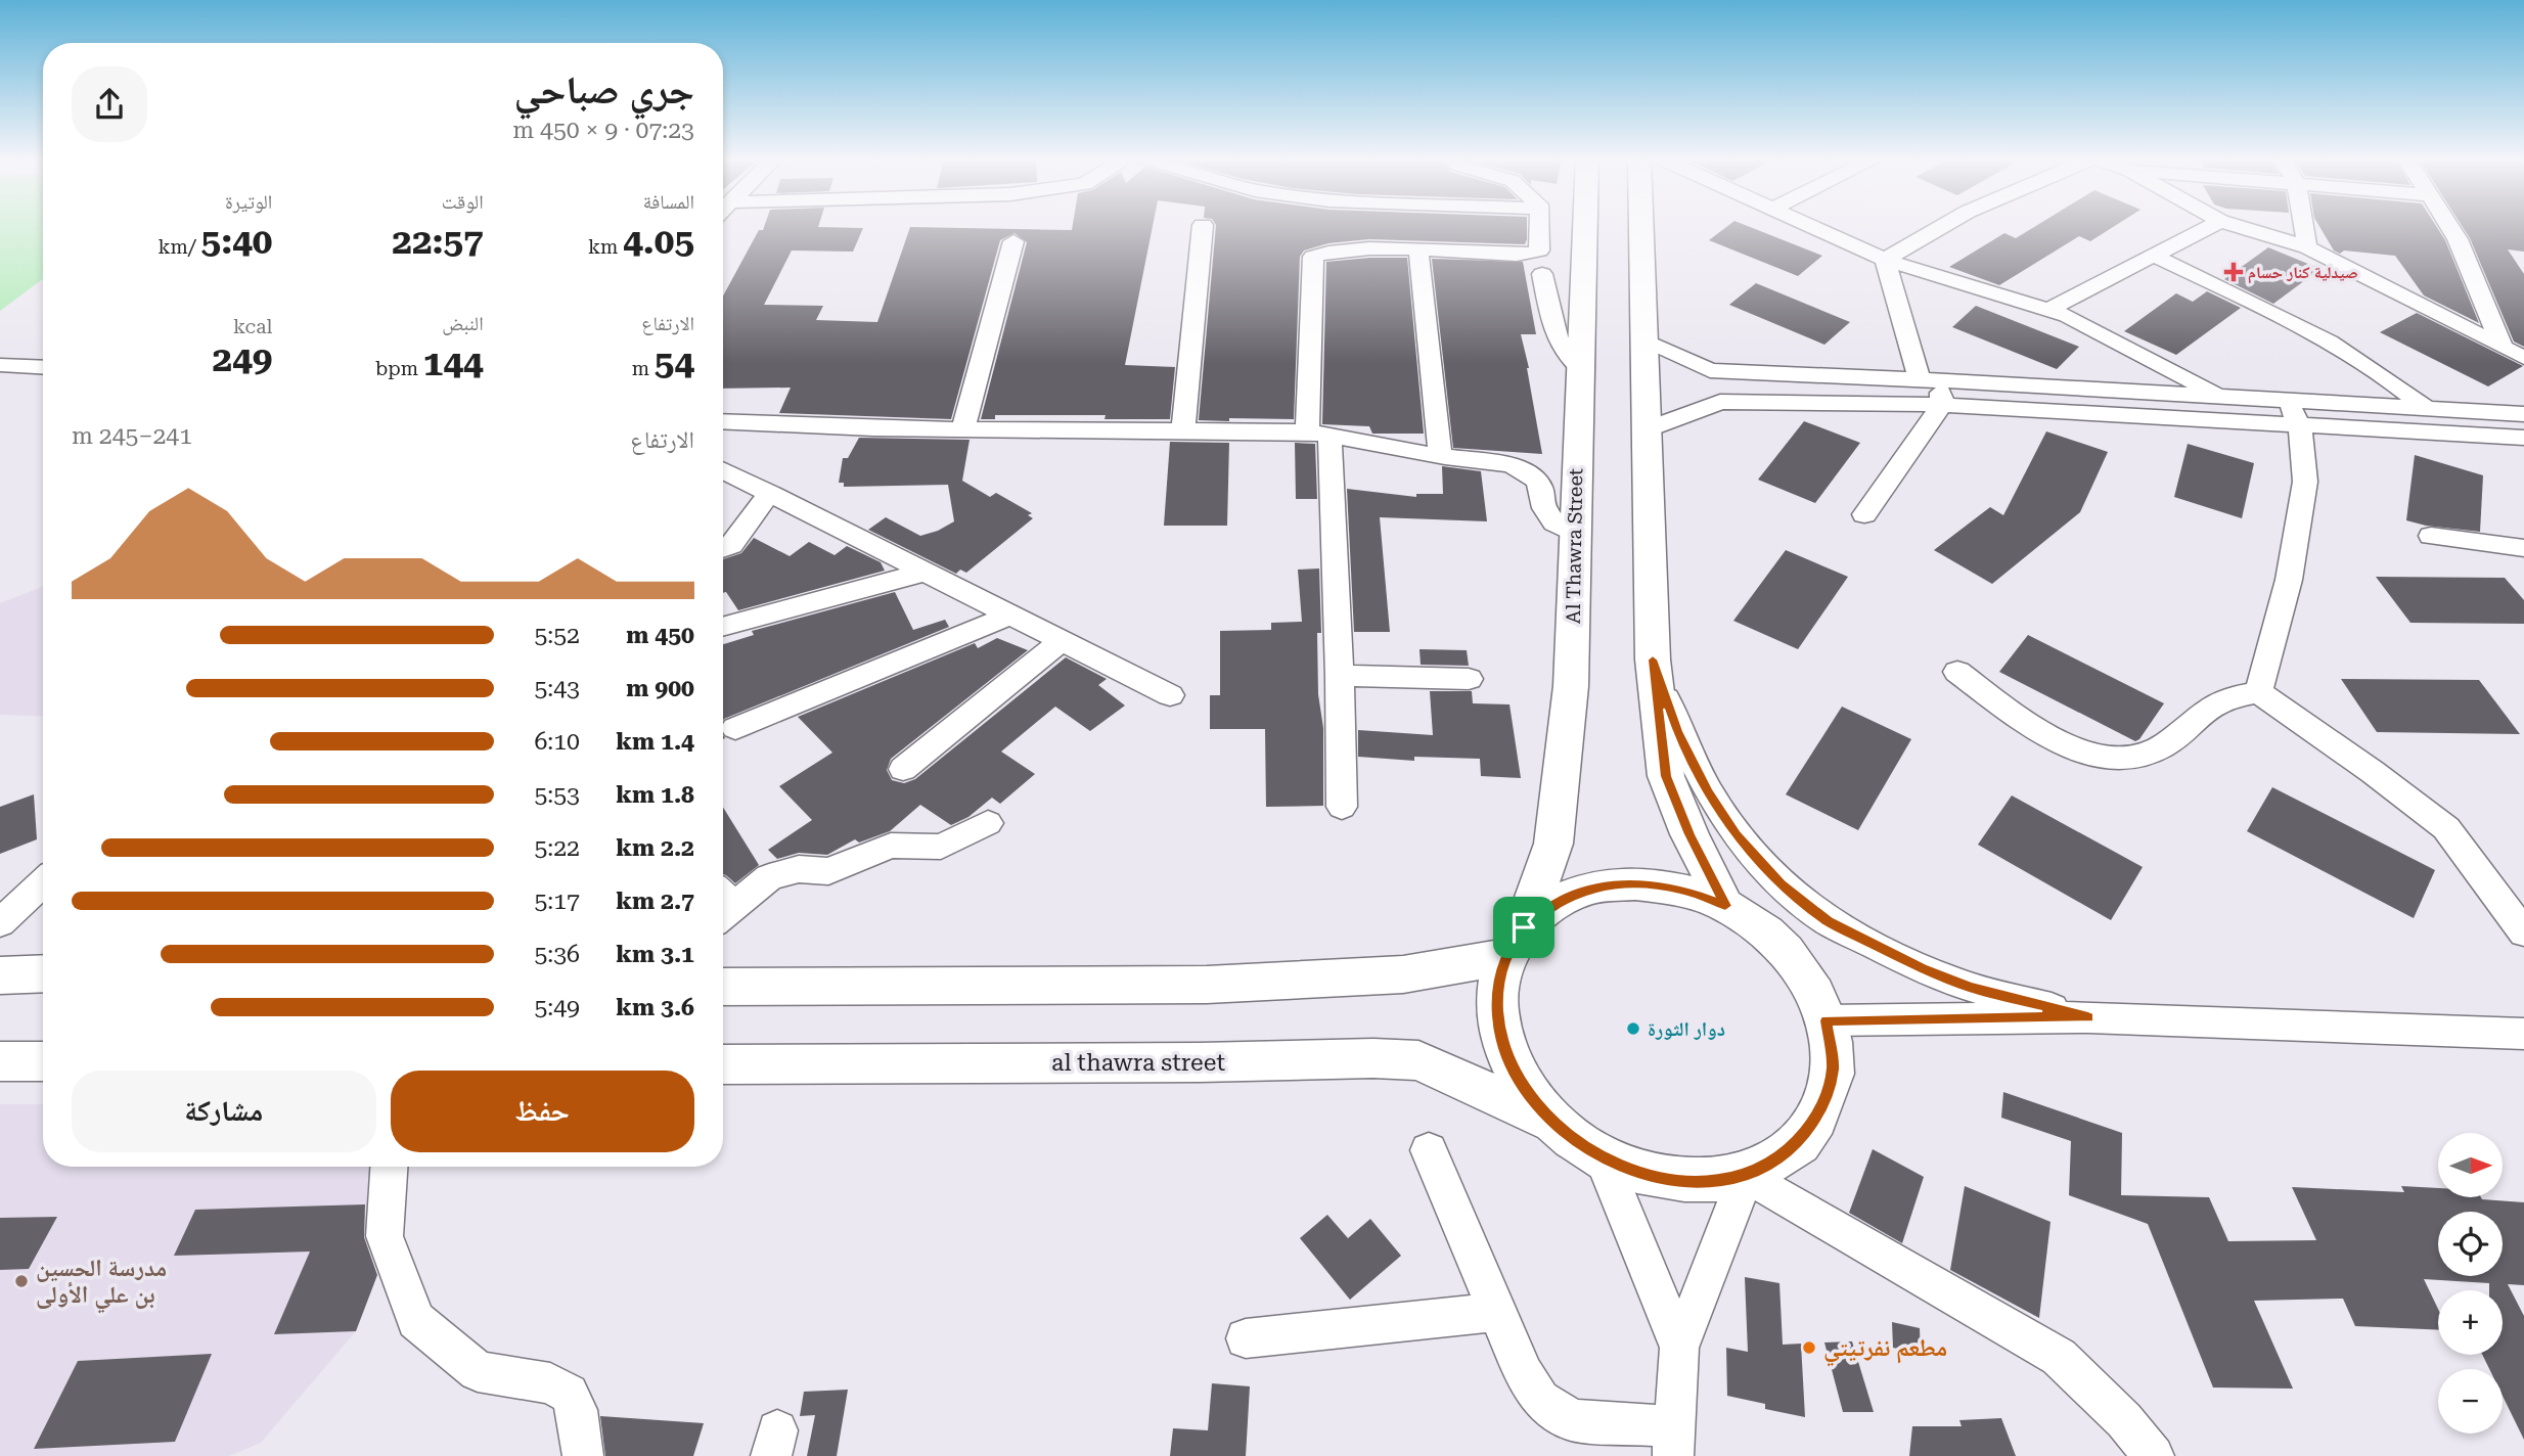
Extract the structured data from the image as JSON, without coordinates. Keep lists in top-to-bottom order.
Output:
{
  "streets": {
    "main road": ["Al Thawra Street", "al thawra street"]
  },
  "crossings": [
    ["Al Thawra Street", "al thawra street"]
  ],
  "places": {
    "health": ["صيدلية كنار حسام"],
    "other": ["دوار الثورة", "مدرسة الحسين بن علي الأولى", "مطعم نفرتيتي"]
  },
  "north": "right",
  "page": {
    "heading": ["جري صباحي", "07:23 · 9 × 450 m"],
    "stats": [
      ["المسافة", "4.05 km"],
      ["الوقت", "22:57"],
      ["الوتيرة", "5:40 /km"],
      ["الارتفاع", "54 m"],
      ["النبض", "144 bpm"],
      ["kcal", "249"]
    ],
    "chart": ["الارتفاع", "241–245 m"],
    "list": [
      {
        "name": "450 m",
        "note": "5:52"
      },
      {
        "name": "900 m",
        "note": "5:43"
      },
      {
        "name": "1.4 km",
        "note": "6:10"
      },
      {
        "name": "1.8 km",
        "note": "5:53"
      },
      {
        "name": "2.2 km",
        "note": "5:22"
      },
      {
        "name": "2.7 km",
        "note": "5:17"
      },
      {
        "name": "3.1 km",
        "note": "5:36"
      },
      {
        "name": "3.6 km",
        "note": "5:49"
      }
    ],
    "buttons": ["حفظ", "مشاركة"],
    "map_buttons": ["+", "−"]
  }
}
